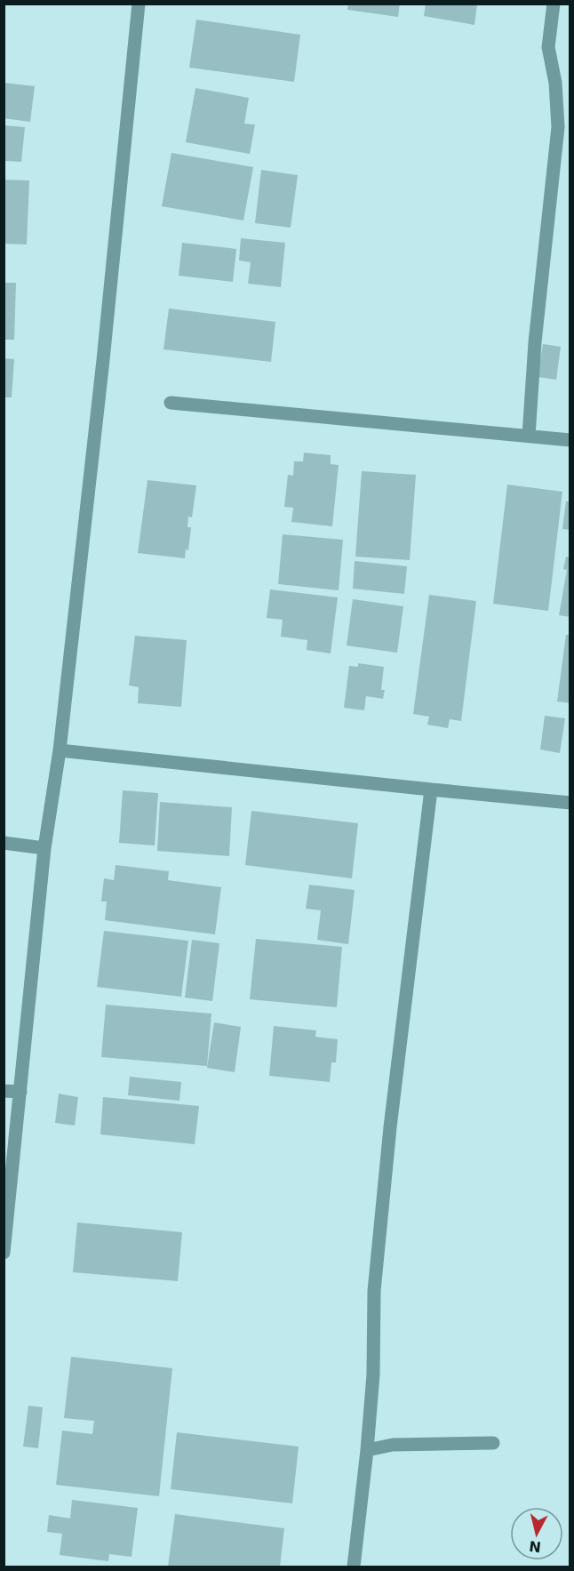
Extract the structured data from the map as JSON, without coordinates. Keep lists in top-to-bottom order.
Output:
{
  "north": "bottom"
}
